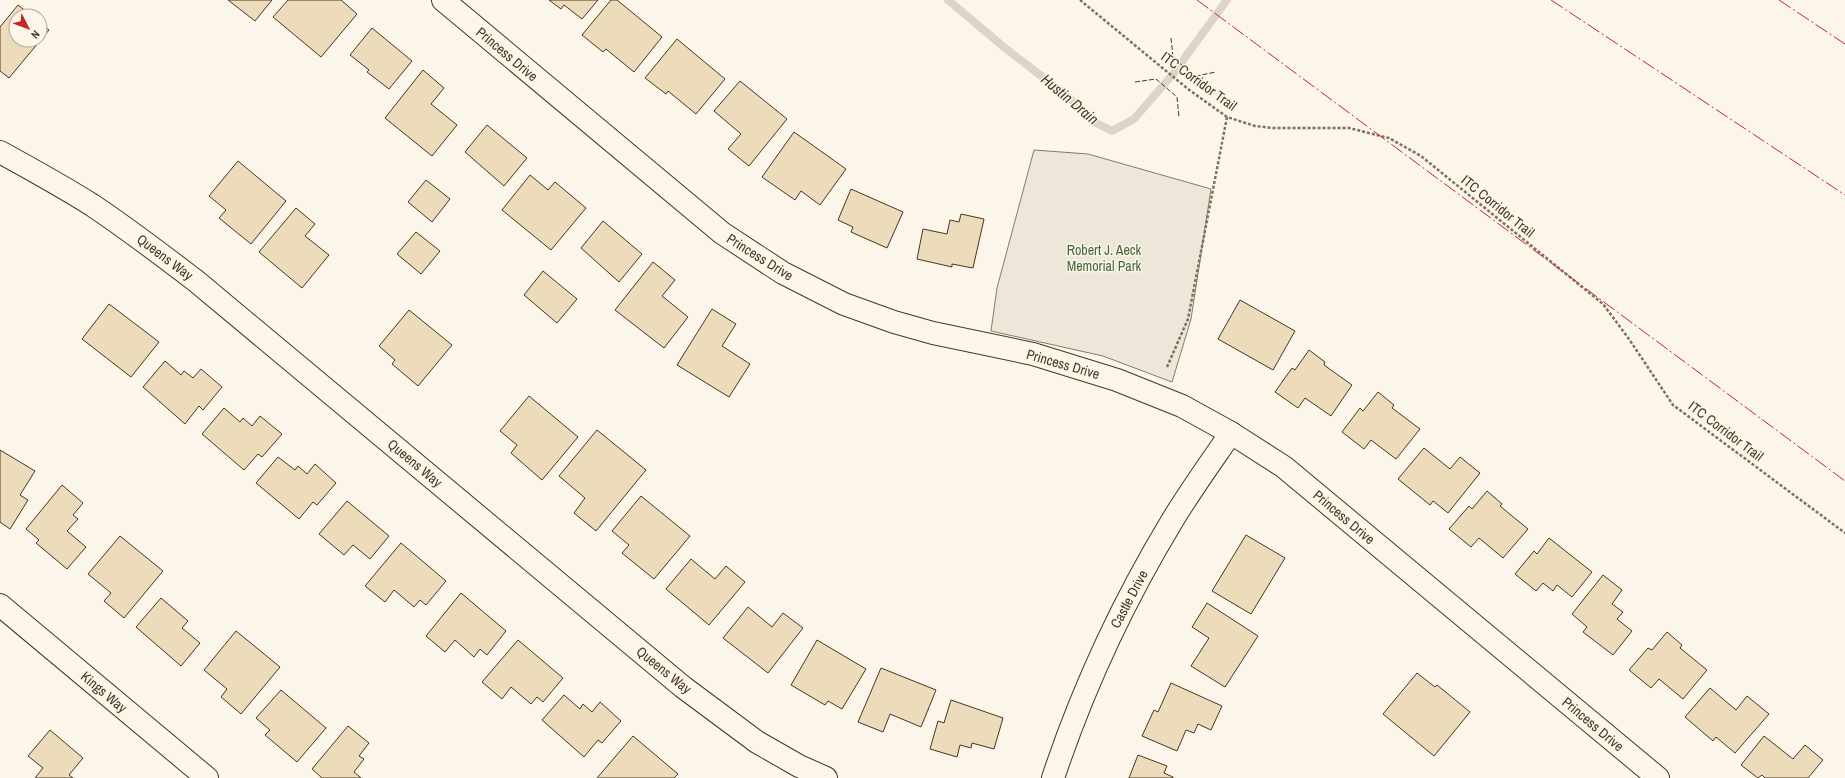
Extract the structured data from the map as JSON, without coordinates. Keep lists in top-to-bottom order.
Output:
{
  "streets": {
    "street": [
      "Princess Drive",
      "Queens Way",
      "Castle Drive",
      "Kings Way"
    ],
    "path": ["ITC Corridor Trail"]
  },
  "crossings": [
    ["Princess Drive", "Castle Drive"]
  ],
  "water": ["Hustin Drain"],
  "parks": ["Robert J. Aeck Memorial Park"],
  "north": "bottom right"
}
